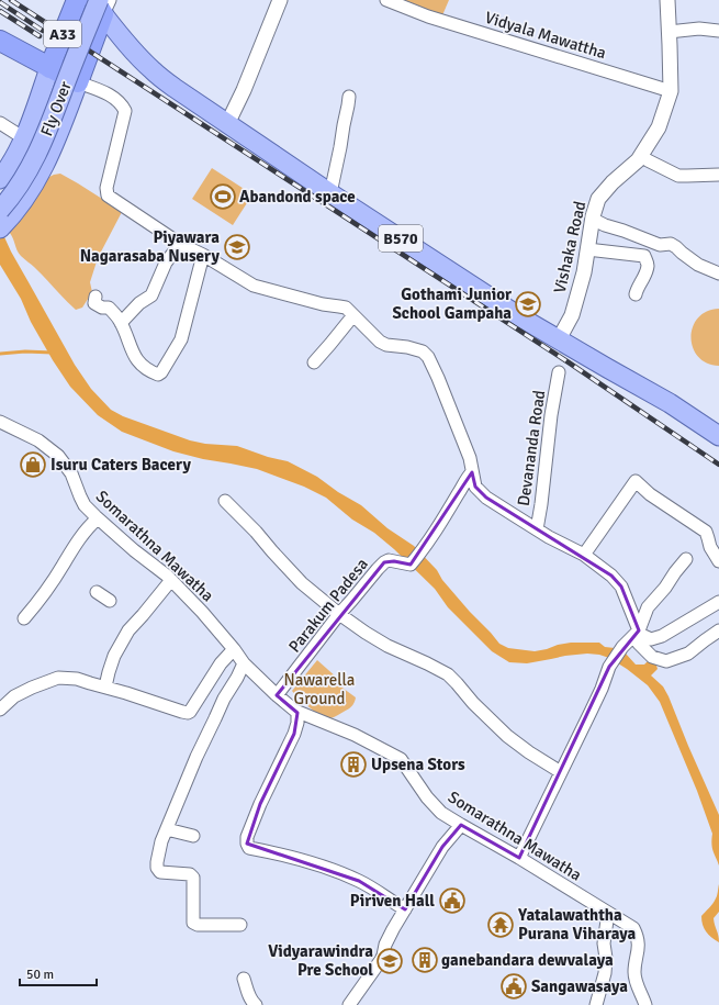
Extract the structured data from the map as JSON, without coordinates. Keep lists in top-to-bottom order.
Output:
{
  "streets": {
    "highway": ["A33"],
    "main road": ["Fly Over", "B570"],
    "street": [
      "Vidyala Mawattha",
      "Vishaka Road",
      "Devananda Road",
      "Somarathna Mawatha",
      "Parakum Padesa"
    ]
  },
  "crossings": [
    ["A33", "Fly Over"],
    ["A33", "B570"],
    ["Vidyala Mawattha", "Vishaka Road"],
    ["Fly Over", "B570"],
    ["B570", "Vishaka Road"],
    ["Somarathna Mawatha", "Parakum Padesa"]
  ],
  "parks": ["Nawarella Ground"],
  "places": {
    "sports": ["Abandond space"],
    "school or university": ["Piyawara Nagarasaba Nusery", "Gothami Junior School Gampaha", "Vidyarawindra Pre School"],
    "shop": ["Isuru Caters Bacery"],
    "building": ["Upsena Stors", "ganebandara dewvalaya"],
    "public building": ["Piriven Hall", "Sangawasaya"],
    "temple": ["Yatalawaththa Purana Viharaya"]
  },
  "scale_bar": "50 m"
}
